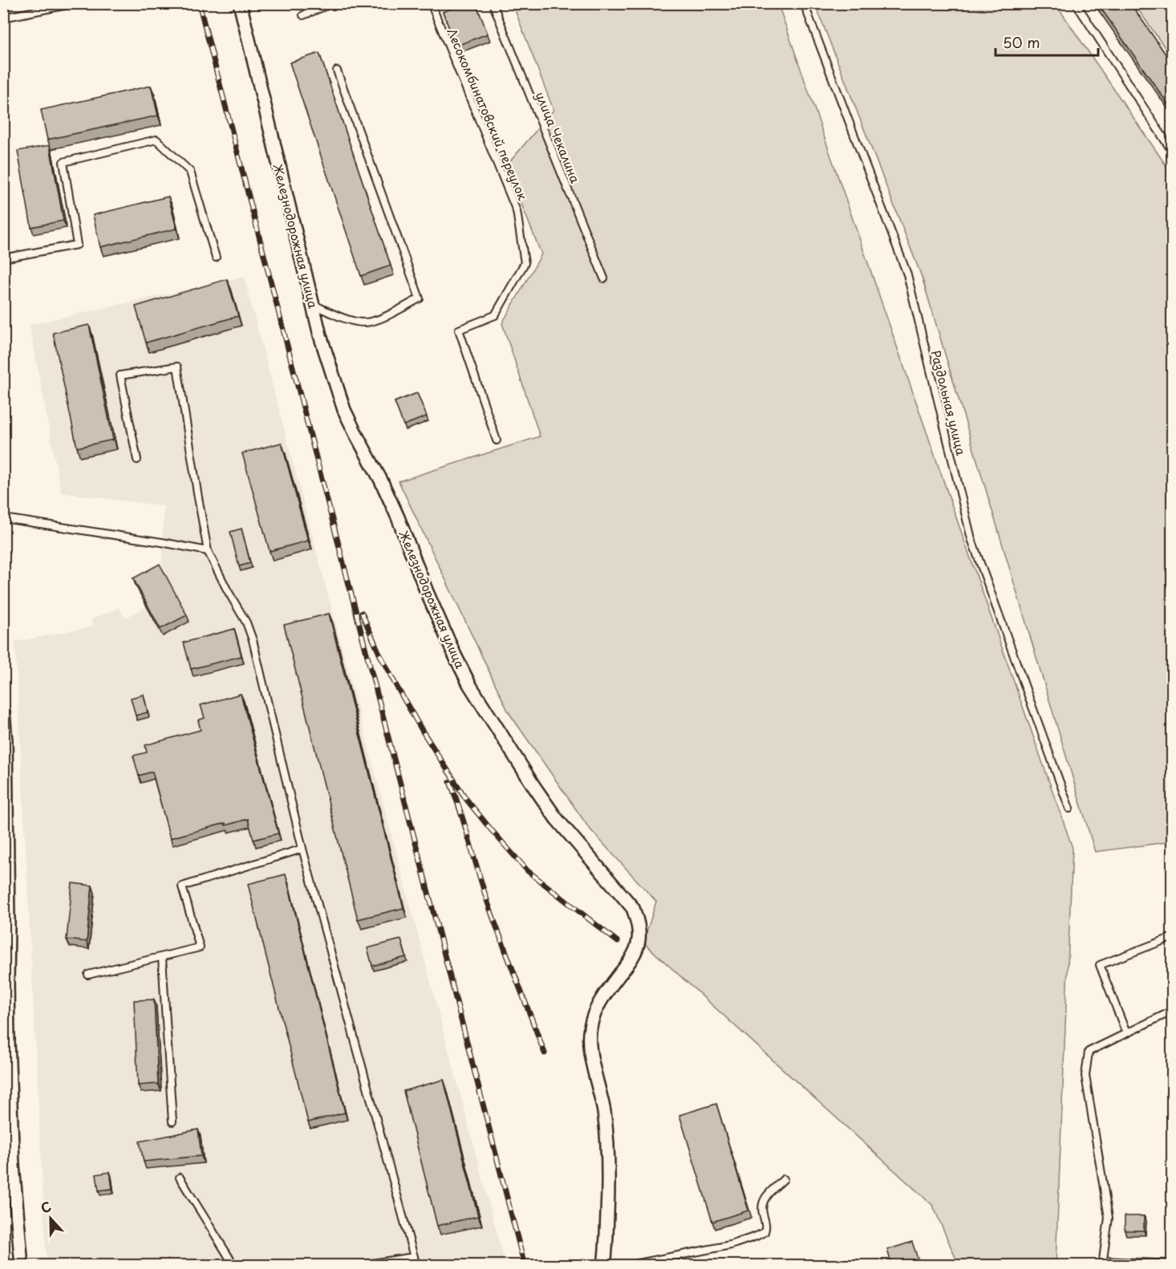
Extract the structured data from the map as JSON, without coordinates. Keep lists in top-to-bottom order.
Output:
{
  "streets": {
    "street": ["Железнодорожная улица"],
    "lane": ["Лесокомбинатовский переулок", "улица Чекалина", "Раздольная улица"]
  },
  "scale_bar": "50 m",
  "north": "top"
}
